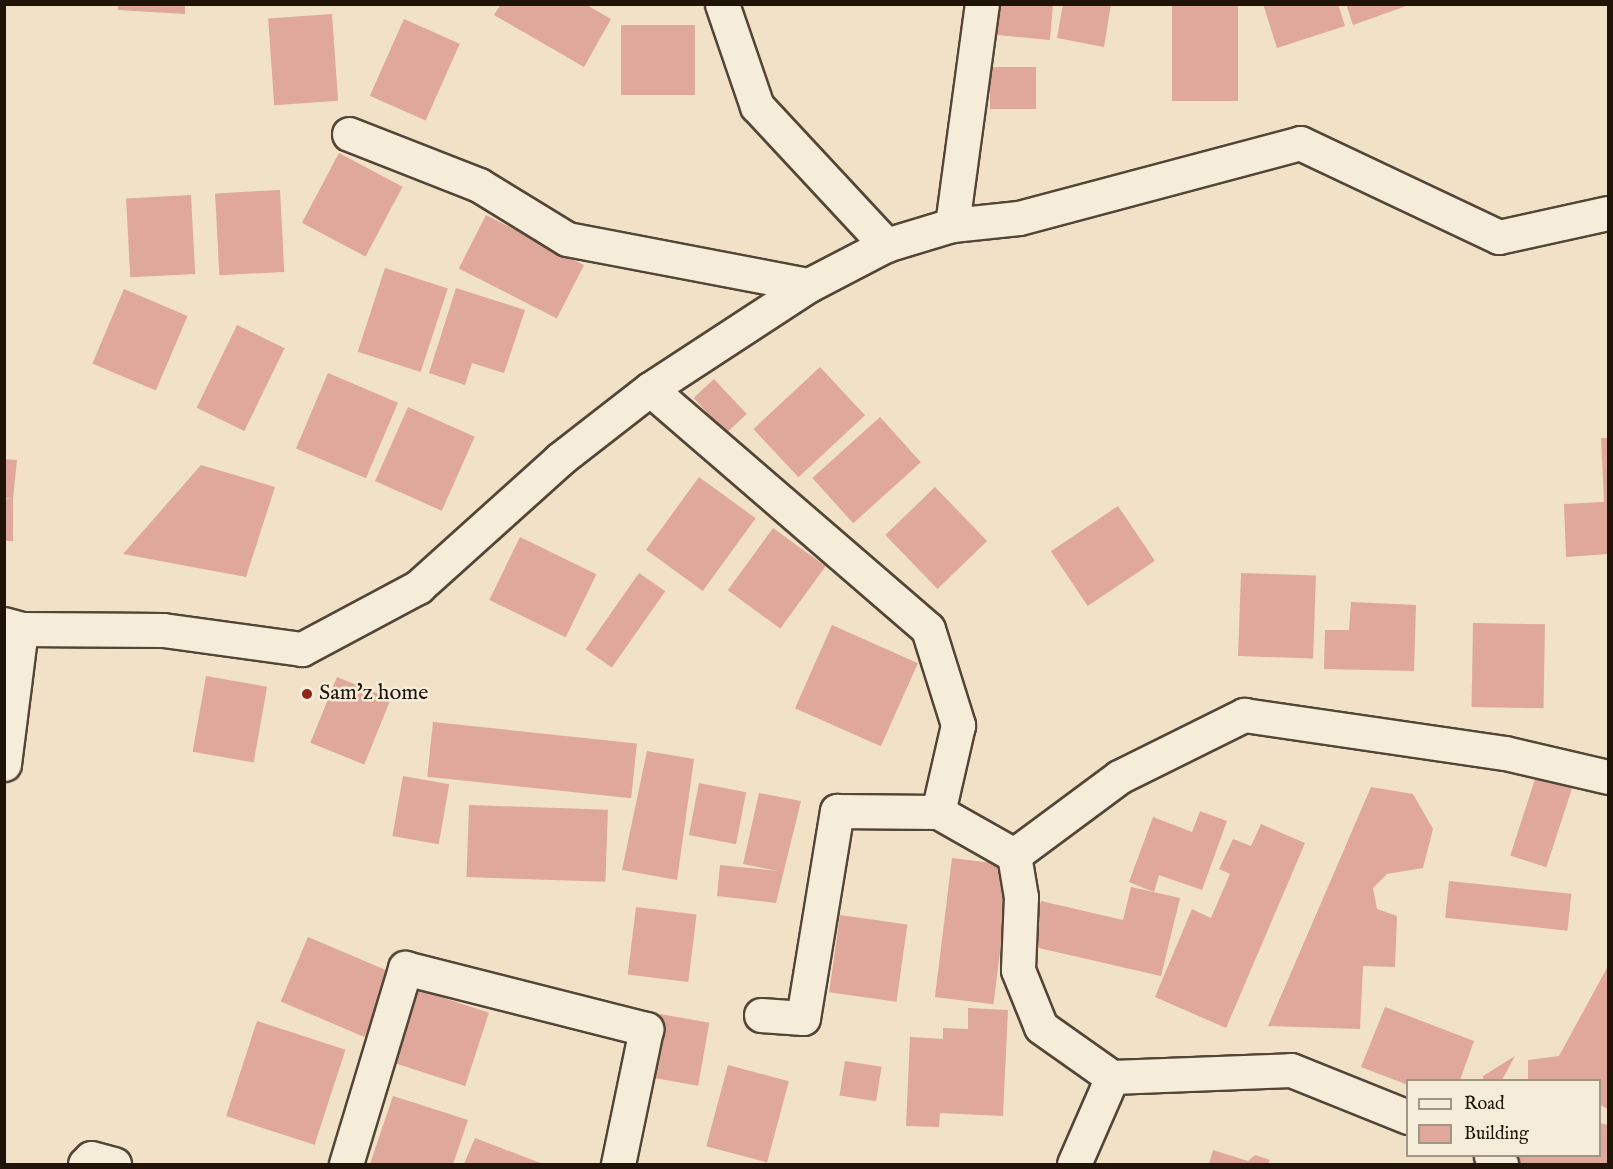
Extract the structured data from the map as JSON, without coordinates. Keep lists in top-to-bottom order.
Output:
{
  "places": ["Sam'z home"],
  "legend": ["Road", "Building"]
}
